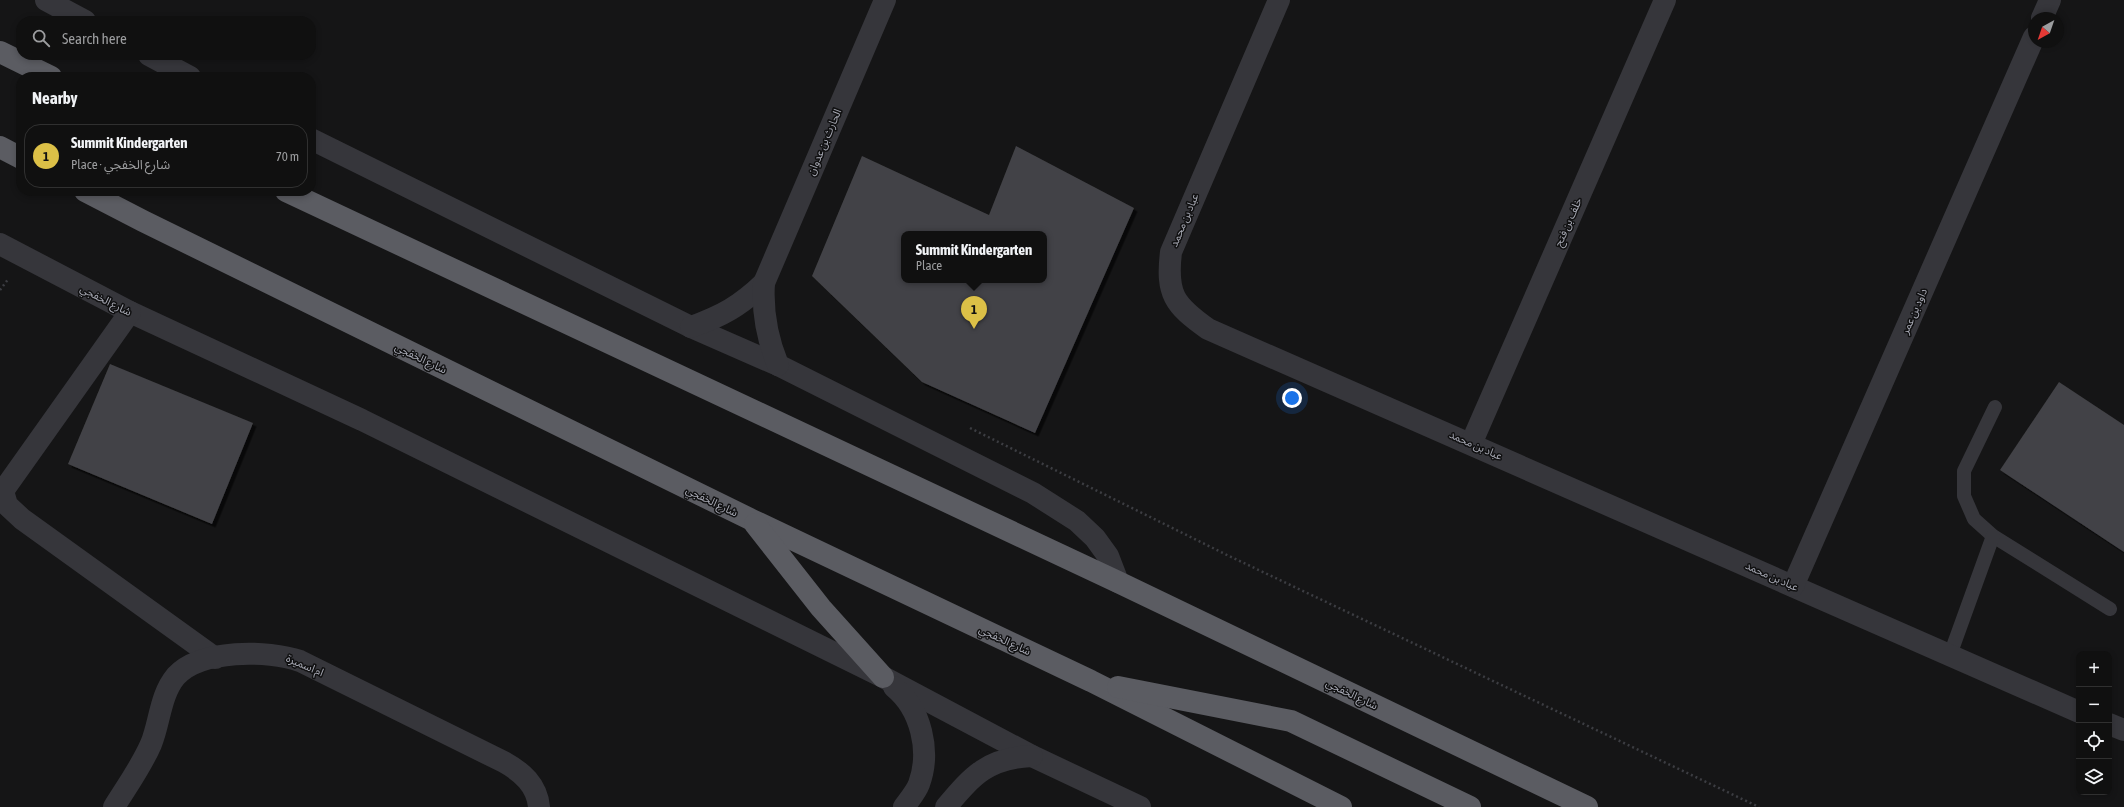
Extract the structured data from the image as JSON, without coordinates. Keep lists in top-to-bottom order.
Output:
{
  "streets": {
    "highway": ["شارع الخفجي"],
    "street": [
      "الحارث بن عدوان",
      "عباد بن محمد",
      "خلف بن فتح",
      "داود بن عمر",
      "ام اسميرة"
    ]
  },
  "crossings": [
    ["عباد بن محمد", "خلف بن فتح"],
    ["عباد بن محمد", "داود بن عمر"]
  ],
  "north": "bottom left",
  "page": {
    "search": "Search here",
    "heading": "Nearby",
    "list": [
      {
        "mark": "1",
        "name": "Summit Kindergarten",
        "note": "Place · شارع الخفجي",
        "value": "70 m"
      }
    ],
    "popup": ["Summit Kindergarten", "Place"],
    "pins": "1",
    "map_buttons": ["+", "−"]
  }
}
